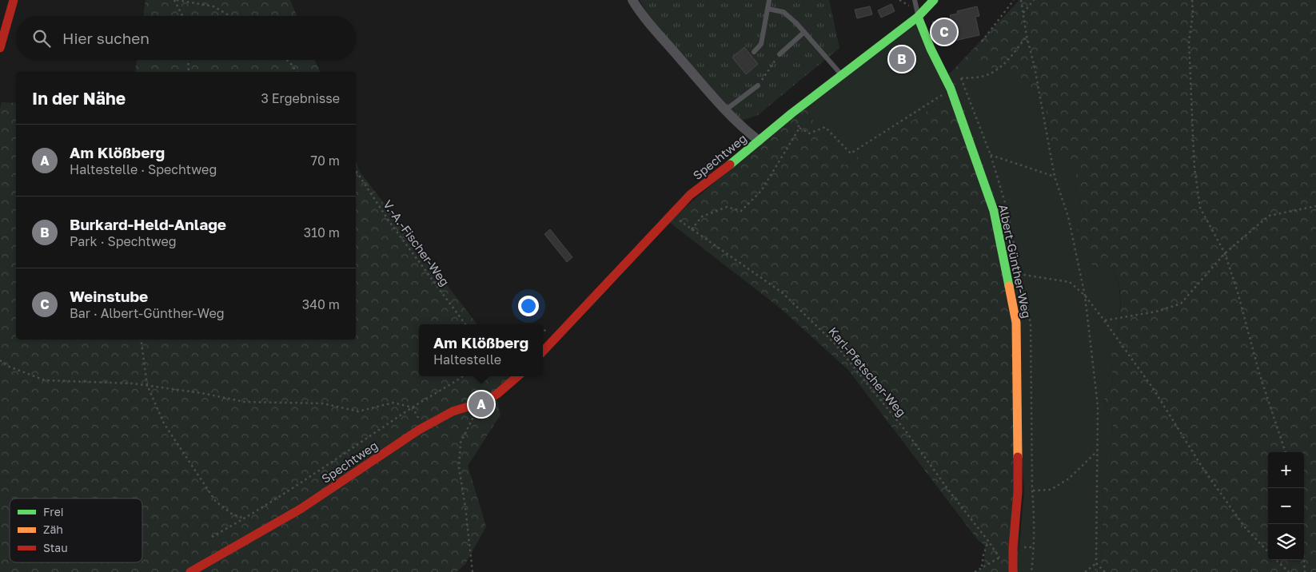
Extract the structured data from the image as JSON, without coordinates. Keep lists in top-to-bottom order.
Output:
{
  "streets": {
    "street": ["Spechtweg", "Albert-Günther-Weg"],
    "path": ["V.-A.-Fischer-Weg", "Karl-Pfetscher-Weg"]
  },
  "crossings": [
    ["Spechtweg", "Albert-Günther-Weg"],
    ["Spechtweg", "Karl-Pfetscher-Weg"]
  ],
  "legend": ["Frei", "Zäh", "Stau"],
  "page": {
    "search": "Hier suchen",
    "pins": ["C", "B", "A"],
    "heading": ["In der Nähe", "3 Ergebnisse"],
    "list": [
      {
        "mark": "A",
        "name": "Am Klößberg",
        "note": "Haltestelle · Spechtweg",
        "value": "70 m"
      },
      {
        "mark": "B",
        "name": "Burkard-Held-Anlage",
        "note": "Park · Spechtweg",
        "value": "310 m"
      },
      {
        "mark": "C",
        "name": "Weinstube",
        "note": "Bar · Albert-Günther-Weg",
        "value": "340 m"
      }
    ],
    "popup": ["Am Klößberg", "Haltestelle"],
    "map_buttons": ["+", "−"]
  }
}
